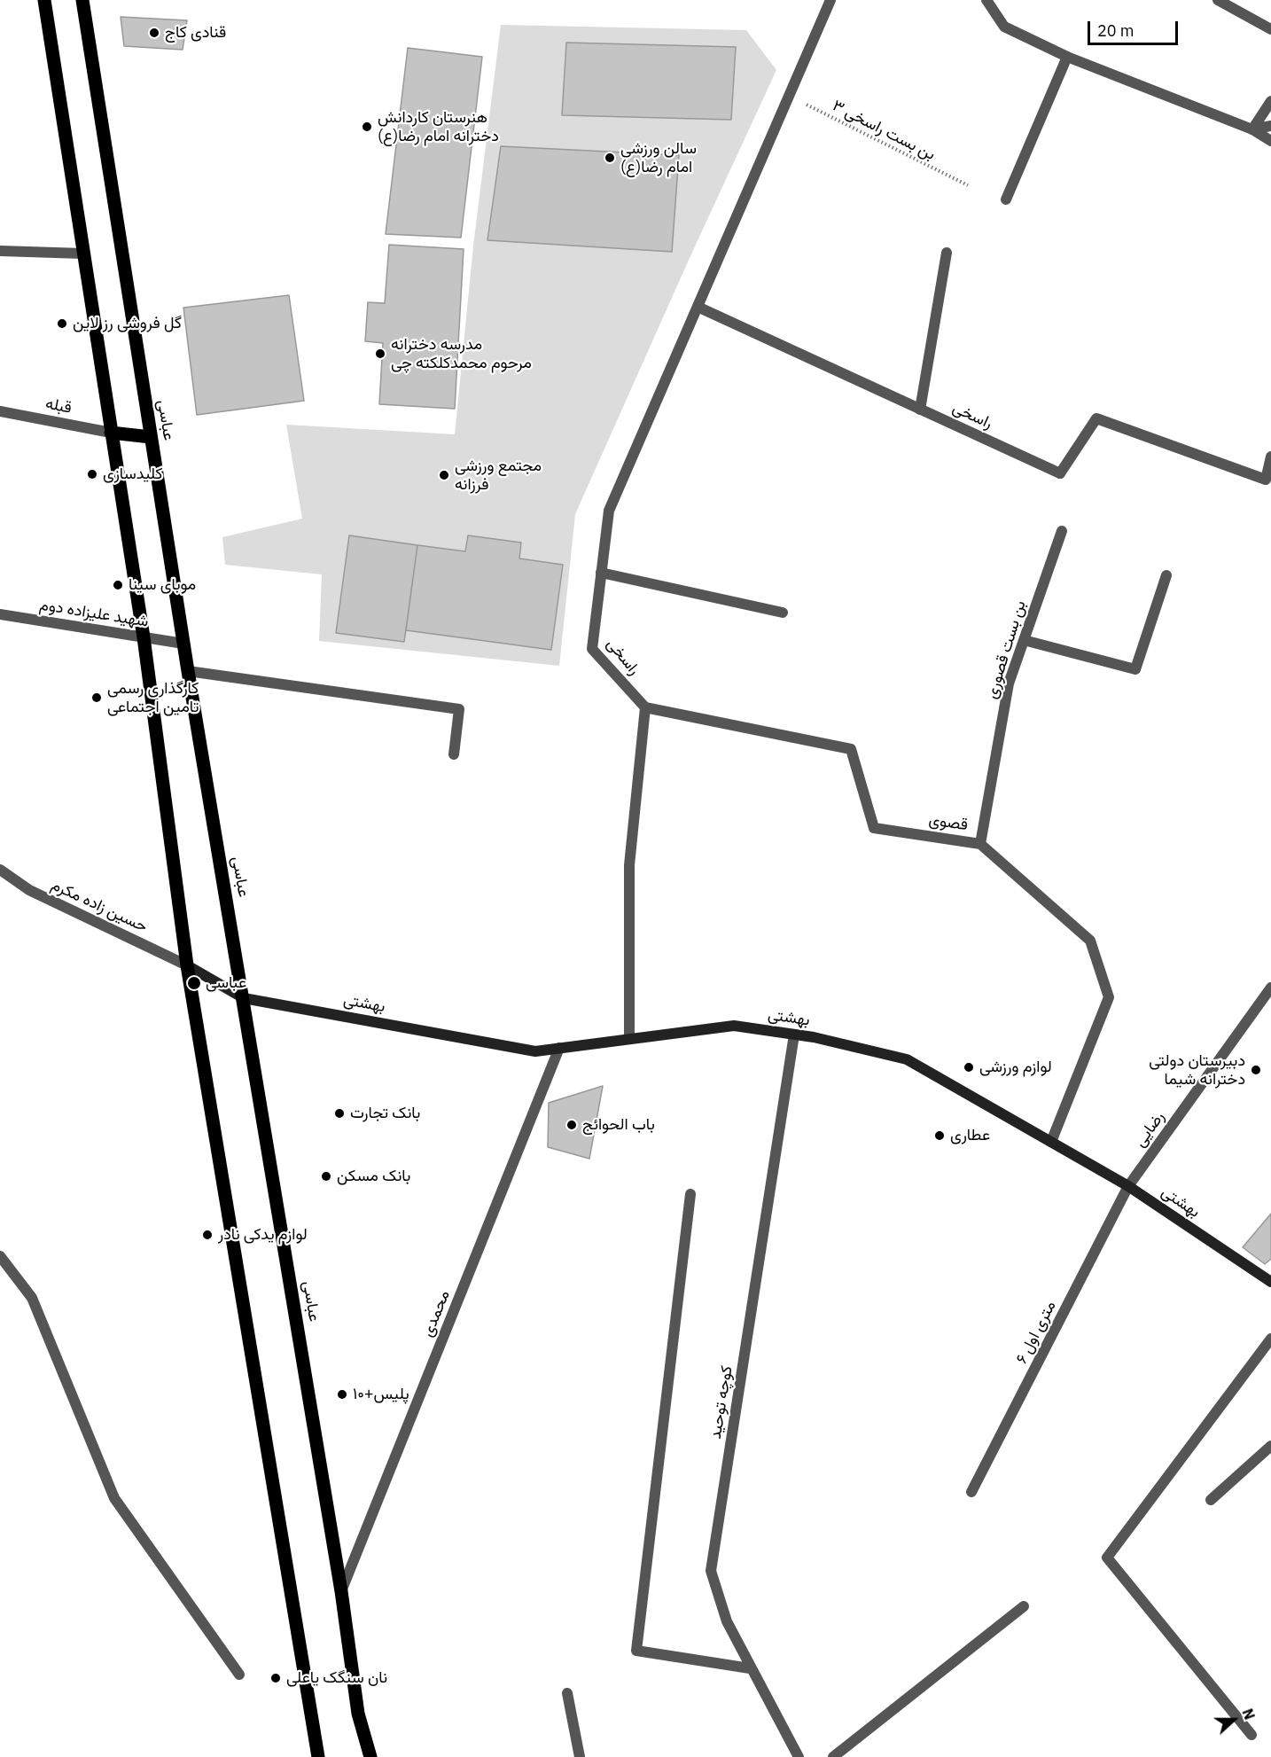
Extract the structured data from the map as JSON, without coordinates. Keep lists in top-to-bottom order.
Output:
{
  "streets": {
    "main road": ["عباسى", "بهشتی"],
    "street": [
      "قبله",
      "راسخی",
      "شهید علیزاده دوم",
      "بن بست قصوری",
      "قصوی",
      "حسین زاده مکرم",
      "رضایی",
      "محمدی",
      "۶ متری اول",
      "کوچه توحید"
    ],
    "path": ["بن بست راسخی ۳"]
  },
  "crossings": [
    ["بن بست راسخی ۳", "راسخی"],
    ["راسخی", "قصوی"],
    ["عباسى", "شهید علیزاده دوم"],
    ["عباسى", "بهشتی"],
    ["عباسى", "محمدی"],
    ["بن بست قصوری", "قصوی"],
    ["قصوی", "بهشتی"],
    ["بهشتی", "رضایی"],
    ["بهشتی", "محمدی"],
    ["بهشتی", "۶ متری اول"],
    ["بهشتی", "کوچه توحید"],
    ["رضایی", "۶ متری اول"]
  ],
  "places": [
    "قنادی کاج",
    "هنرستان کاردانش دخترانه امام رضا(ع)",
    "سالن ورزشی امام رضا(ع)",
    "گل فروشی رز لاین",
    "مدرسه دخترانه مرحوم محمدکلکته چی",
    "کلیدسازی",
    "مجتمع ورزشی فرزانه",
    "موبای سینا",
    "کارگذاری رسمی تامین اجتماعی",
    "عباسی",
    "لوازم ورزشی",
    "دبیرستان دولتی دخترانه شیما",
    "بانک تجارت",
    "باب الحوائج",
    "عطاری",
    "بانک مسکن",
    "لوازم یدکی نادر",
    "پلیس+۱۰",
    "نان سنگک یاعلی"
  ],
  "scale_bar": "20 m",
  "north": "right"
}
